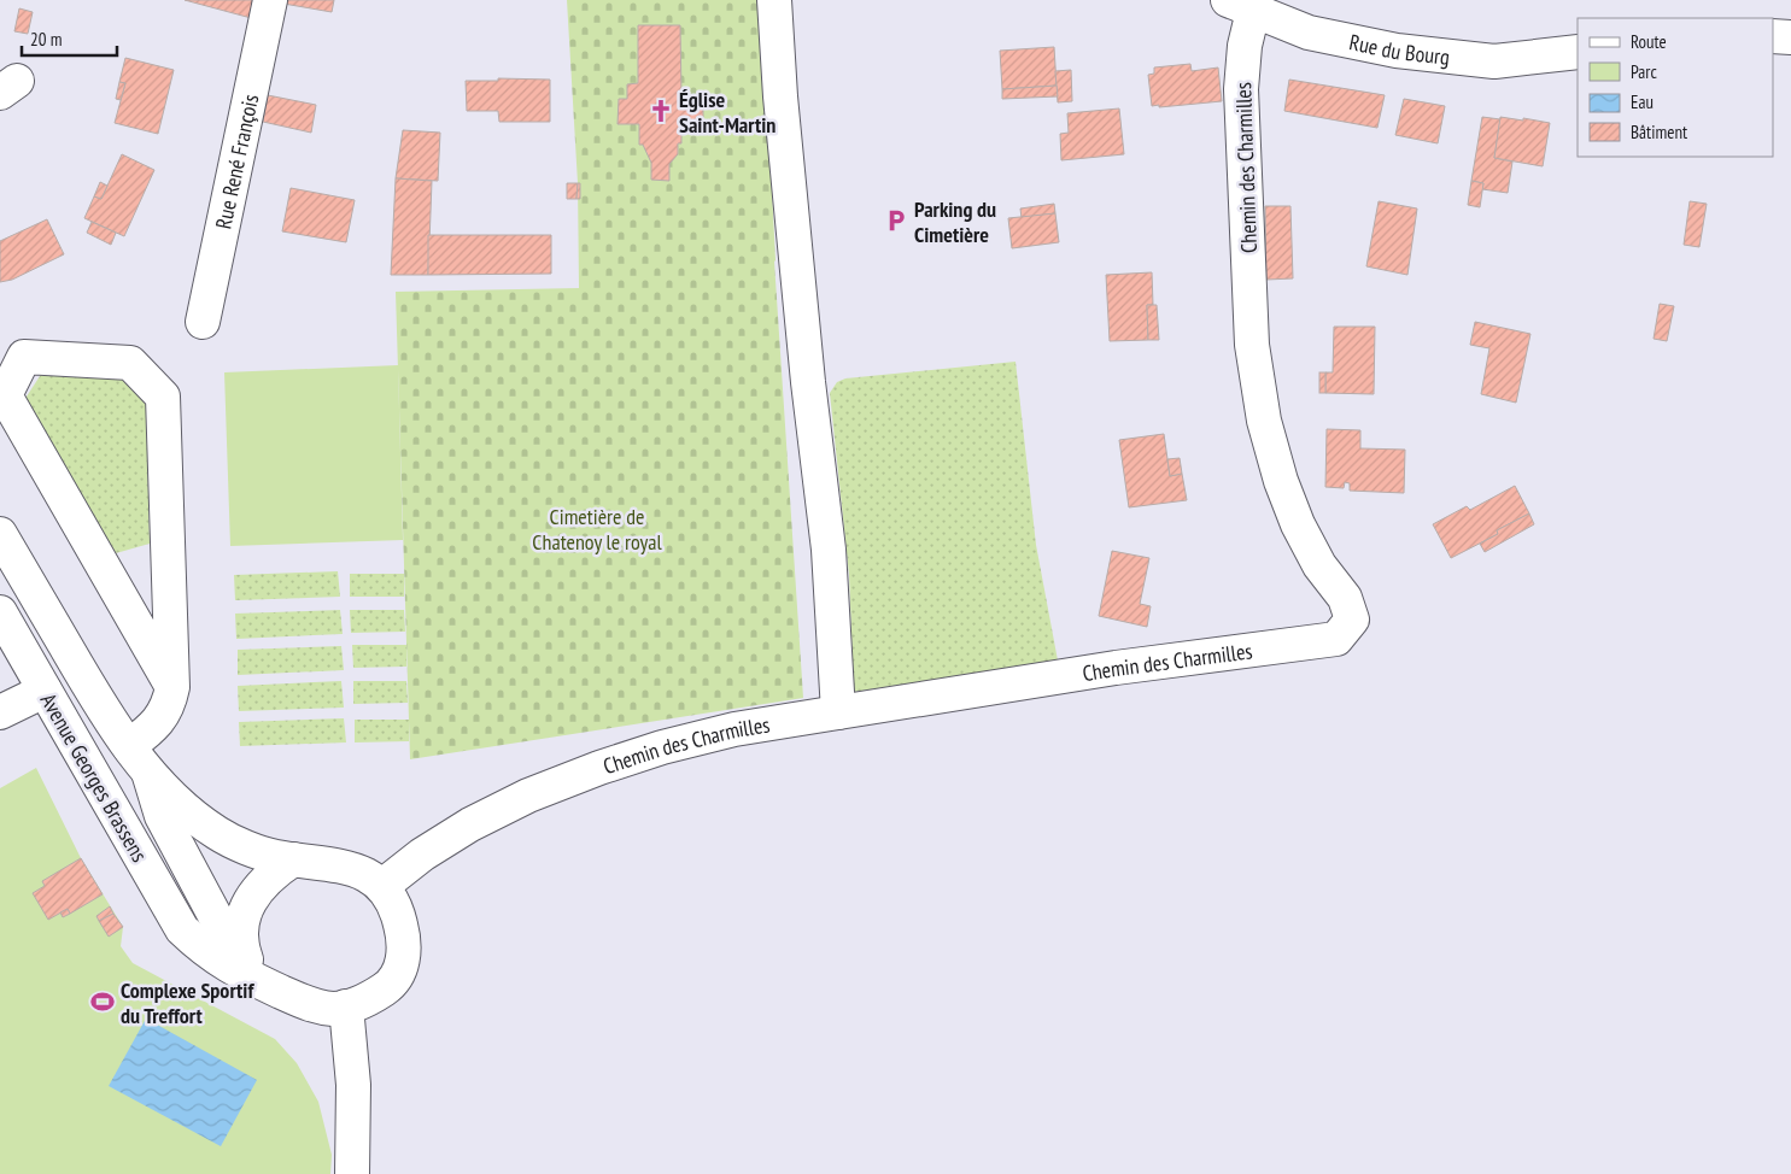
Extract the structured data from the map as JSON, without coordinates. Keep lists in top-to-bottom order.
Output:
{
  "streets": {
    "street": [
      "Rue du Bourg",
      "Rue René François",
      "Chemin des Charmilles",
      "Avenue Georges Brassens"
    ]
  },
  "crossings": [
    ["Rue du Bourg", "Chemin des Charmilles"],
    ["Chemin des Charmilles", "Avenue Georges Brassens"]
  ],
  "parks": ["Cimetière de Chatenoy le royal"],
  "places": {
    "church": ["Église Saint-Martin"],
    "parking": ["Parking du Cimetière"],
    "sports": ["Complexe Sportif du Treffort"]
  },
  "legend": [
    "Route",
    "Parc",
    "Eau",
    "Bâtiment"
  ],
  "scale_bar": "20 m"
}
